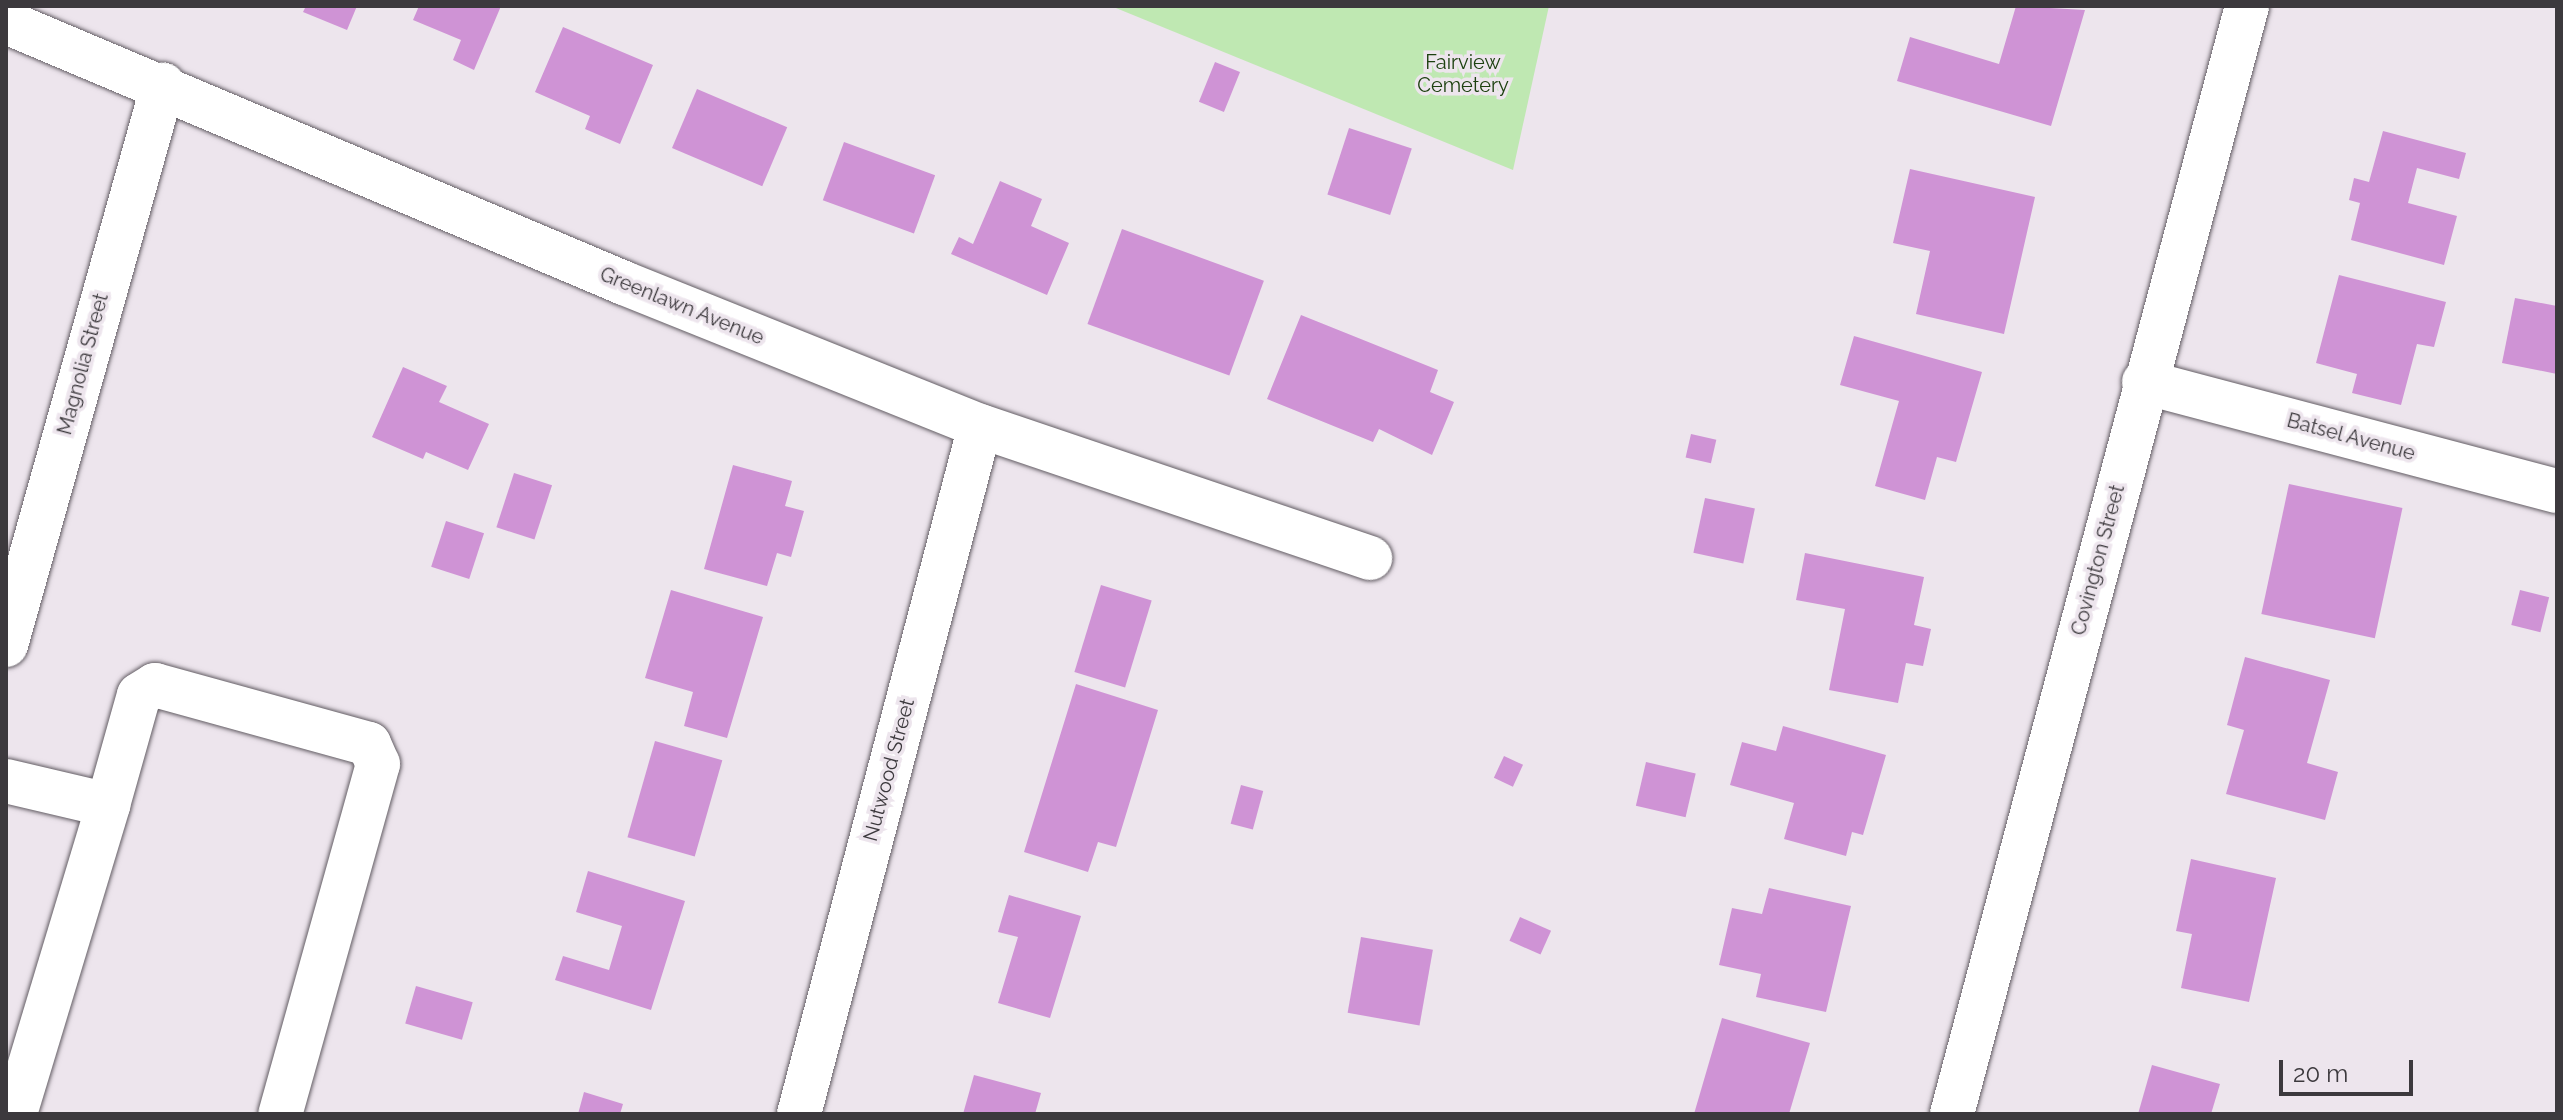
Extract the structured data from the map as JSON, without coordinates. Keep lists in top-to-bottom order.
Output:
{
  "streets": {
    "street": [
      "Greenlawn Avenue",
      "Magnolia Street",
      "Batsel Avenue",
      "Covington Street",
      "Nutwood Street"
    ]
  },
  "crossings": [
    ["Greenlawn Avenue", "Magnolia Street"],
    ["Greenlawn Avenue", "Nutwood Street"],
    ["Batsel Avenue", "Covington Street"]
  ],
  "parks": ["Fairview Cemetery"],
  "scale_bar": "20 m"
}
